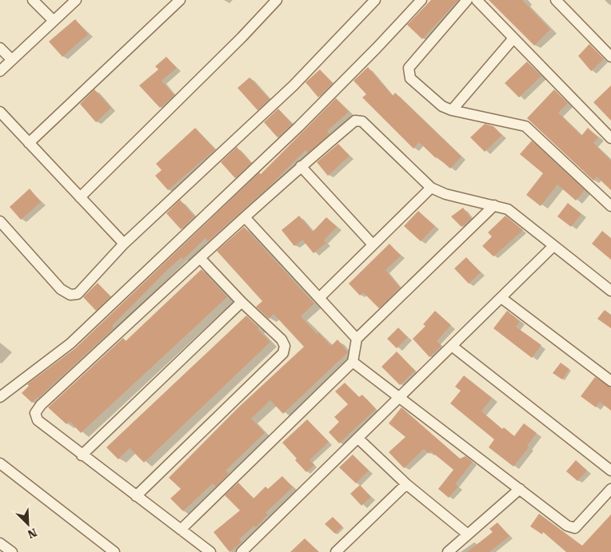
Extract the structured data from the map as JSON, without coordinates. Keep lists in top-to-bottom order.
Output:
{
  "north": "bottom right"
}
